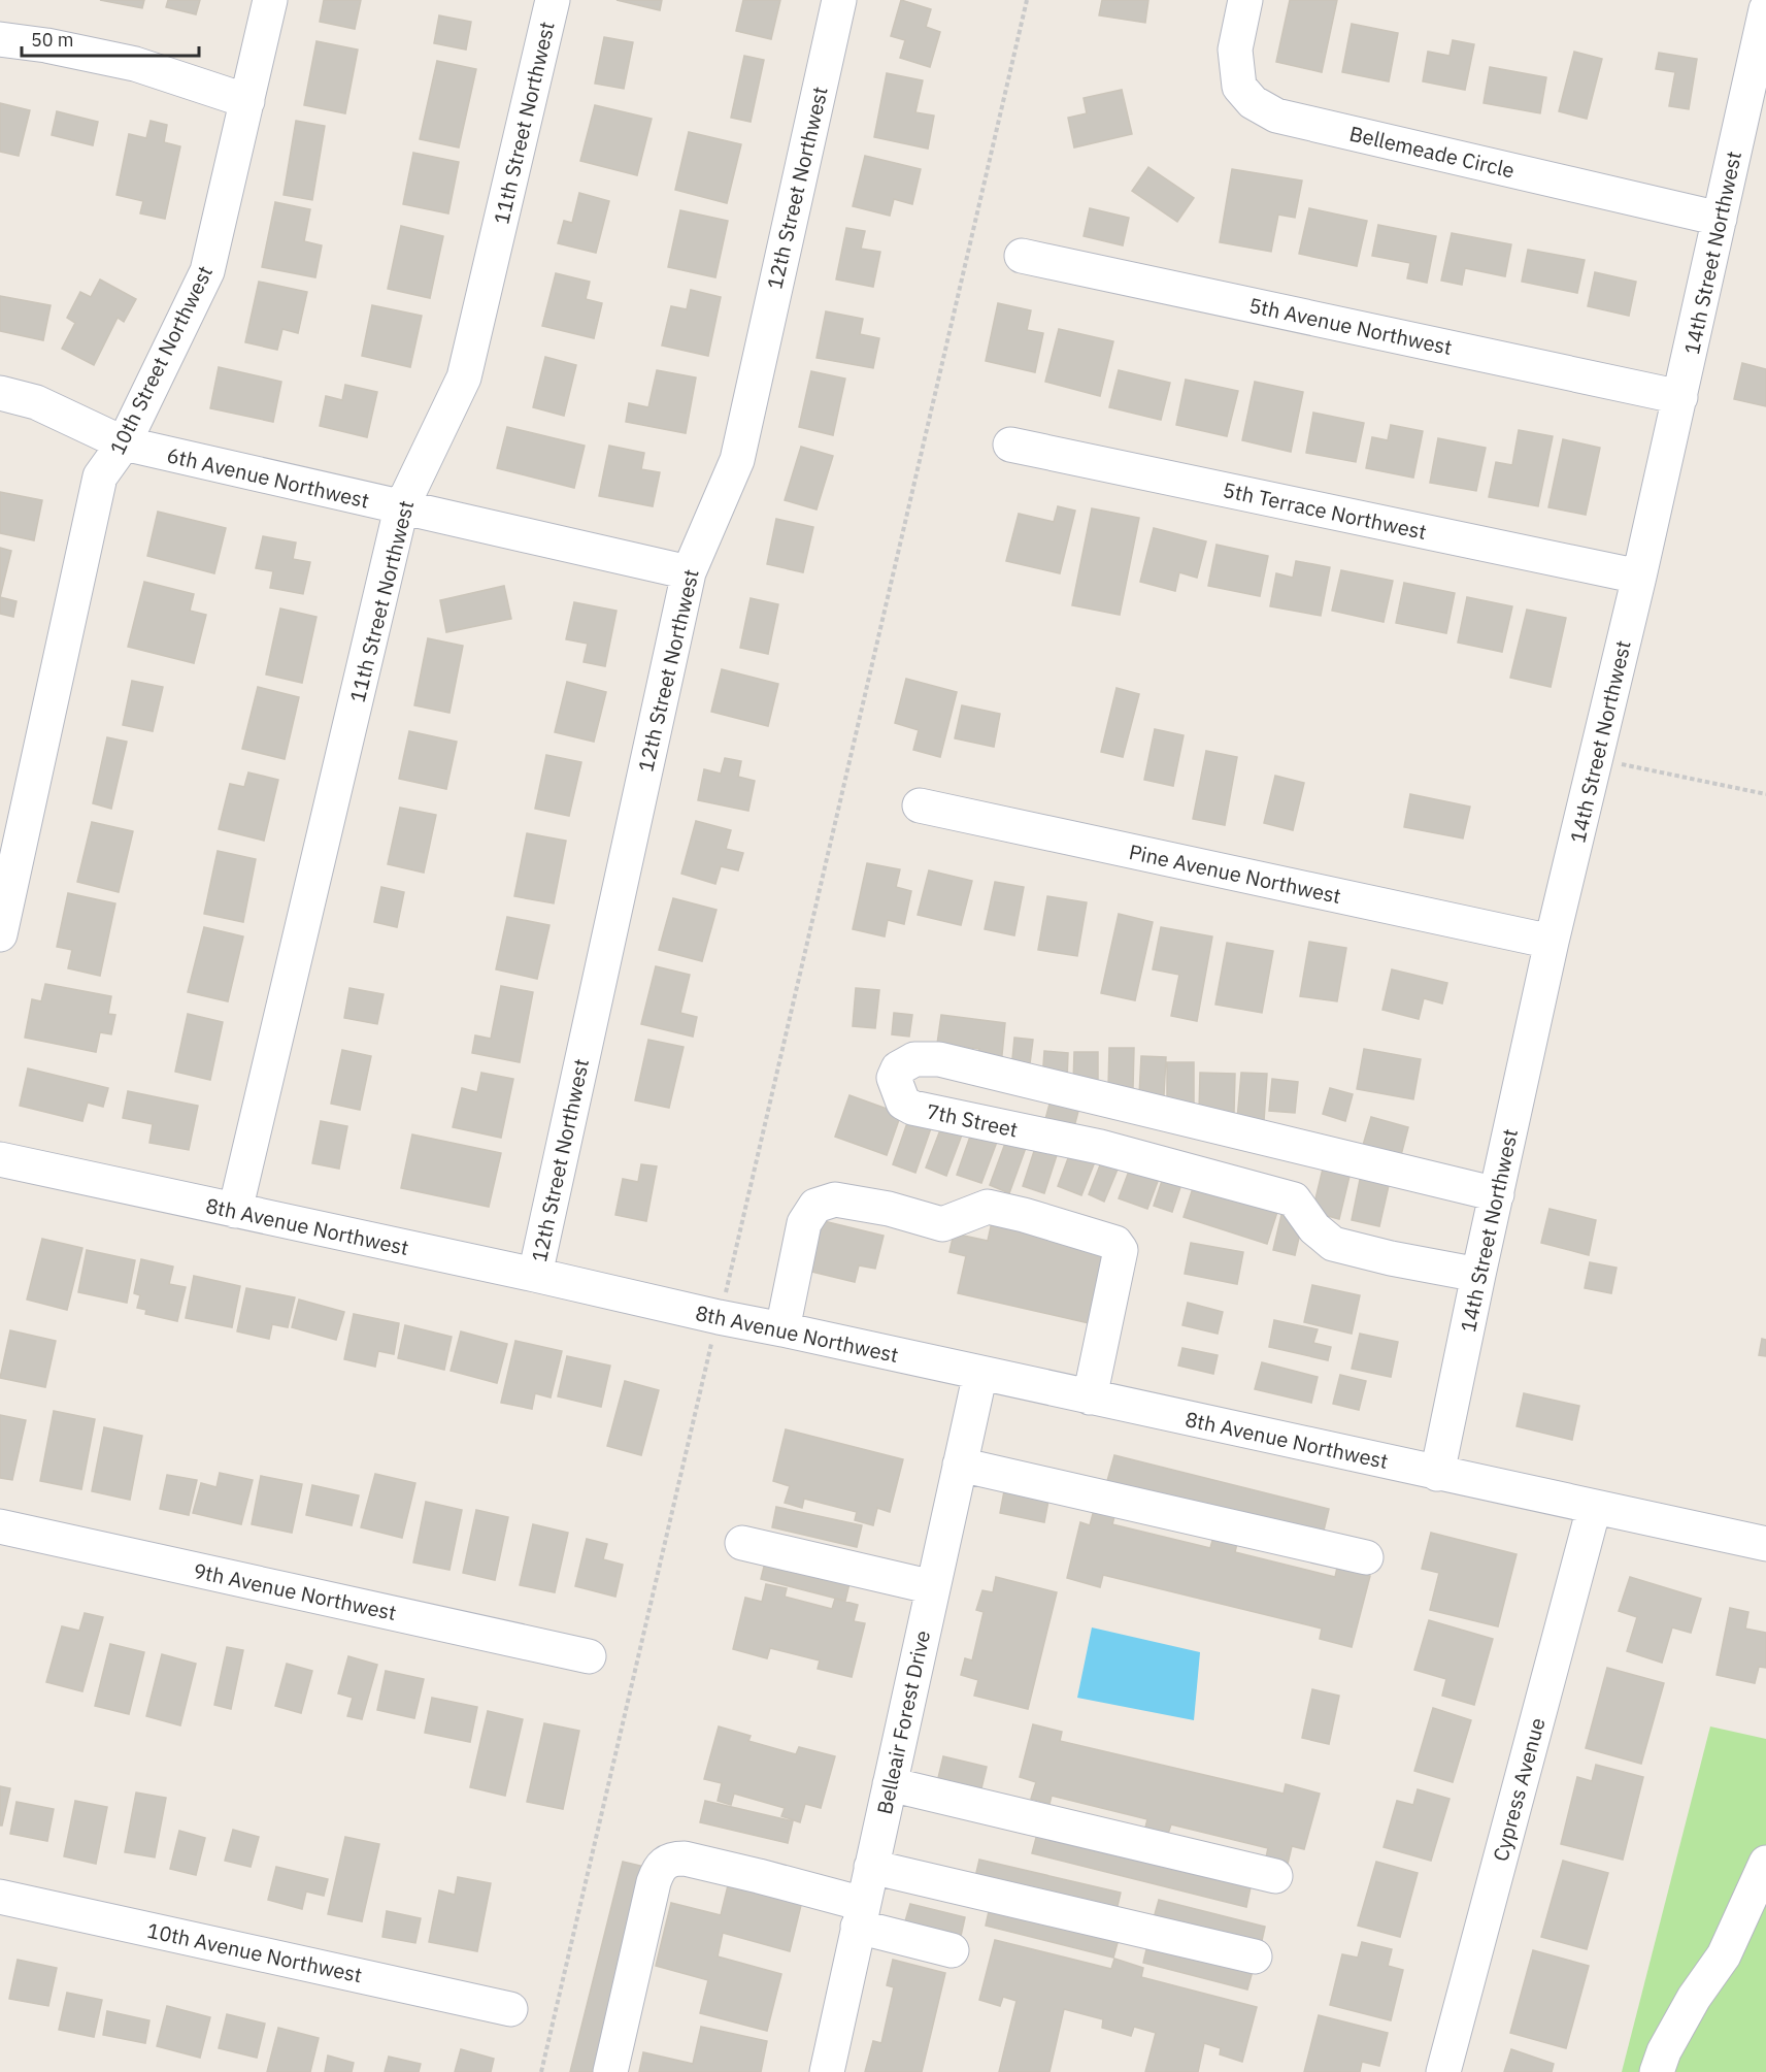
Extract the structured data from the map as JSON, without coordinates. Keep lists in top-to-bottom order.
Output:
{
  "streets": {
    "street": [
      "11th Street Northwest",
      "Bellemeade Circle",
      "12th Street Northwest",
      "14th Street Northwest",
      "5th Avenue Northwest",
      "10th Street Northwest",
      "6th Avenue Northwest",
      "5th Terrace Northwest",
      "Pine Avenue Northwest",
      "7th Street",
      "8th Avenue Northwest",
      "9th Avenue Northwest",
      "Belleair Forest Drive",
      "Cypress Avenue",
      "10th Avenue Northwest"
    ]
  },
  "crossings": [
    ["11th Street Northwest", "6th Avenue Northwest"],
    ["11th Street Northwest", "8th Avenue Northwest"],
    ["Bellemeade Circle", "14th Street Northwest"],
    ["12th Street Northwest", "6th Avenue Northwest"],
    ["12th Street Northwest", "8th Avenue Northwest"],
    ["14th Street Northwest", "5th Avenue Northwest"],
    ["14th Street Northwest", "5th Terrace Northwest"],
    ["14th Street Northwest", "Pine Avenue Northwest"],
    ["14th Street Northwest", "7th Street"],
    ["14th Street Northwest", "8th Avenue Northwest"],
    ["10th Street Northwest", "6th Avenue Northwest"],
    ["8th Avenue Northwest", "Belleair Forest Drive"],
    ["8th Avenue Northwest", "Cypress Avenue"]
  ],
  "scale_bar": "50 m"
}
